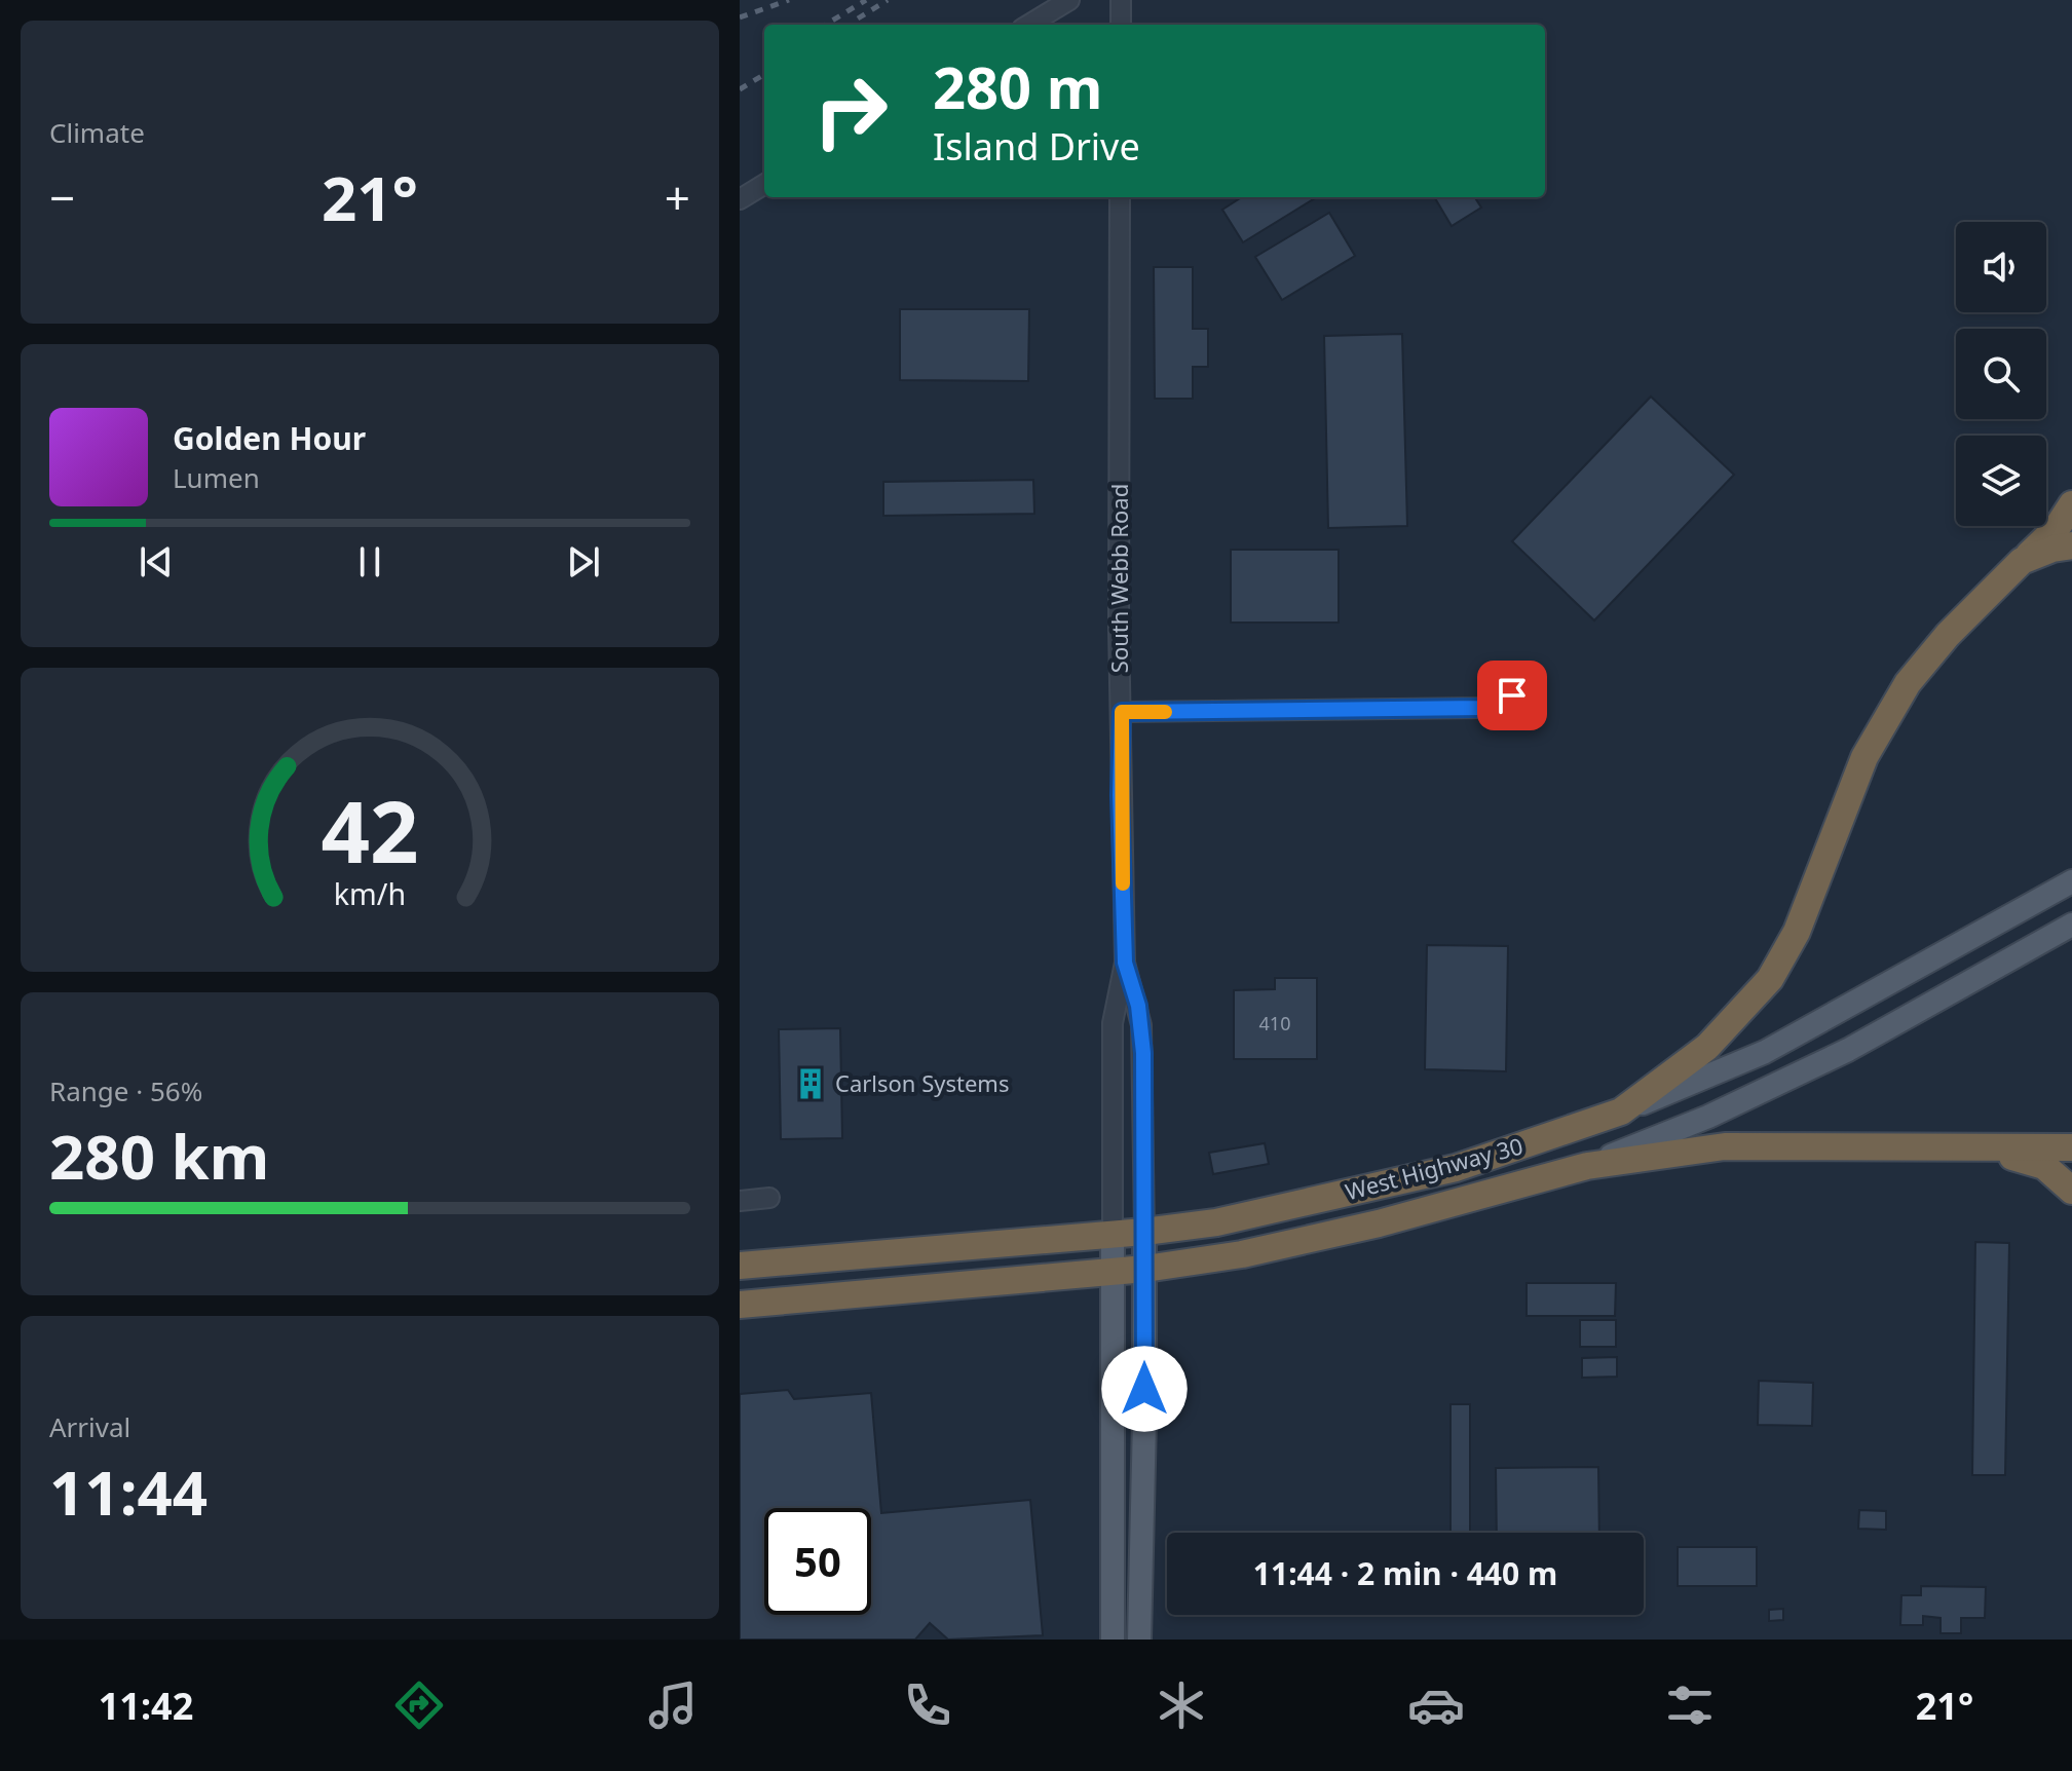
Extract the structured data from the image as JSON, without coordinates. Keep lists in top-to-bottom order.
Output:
{
  "streets": {
    "highway": ["West Highway 30"],
    "main road": ["South Webb Road"]
  },
  "crossings": [
    ["South Webb Road", "West Highway 30"]
  ],
  "places": {
    "building": ["Carlson Systems"]
  },
  "house_numbers": ["410"],
  "page": {
    "tile": [
      "Climate",
      ["Range · 56%", "280 km"],
      ["Arrival", "11:44"]
    ],
    "turn": ["280 m", "Island Drive"],
    "heat": ["−", "21°", "+"],
    "song": ["Golden Hour", "Lumen"],
    "limit": "50",
    "trip": "11:44 · 2 min · 440 m",
    "tabs": ["11:42", "21°"],
    "gauge": ["42", "km/h"]
  }
}
